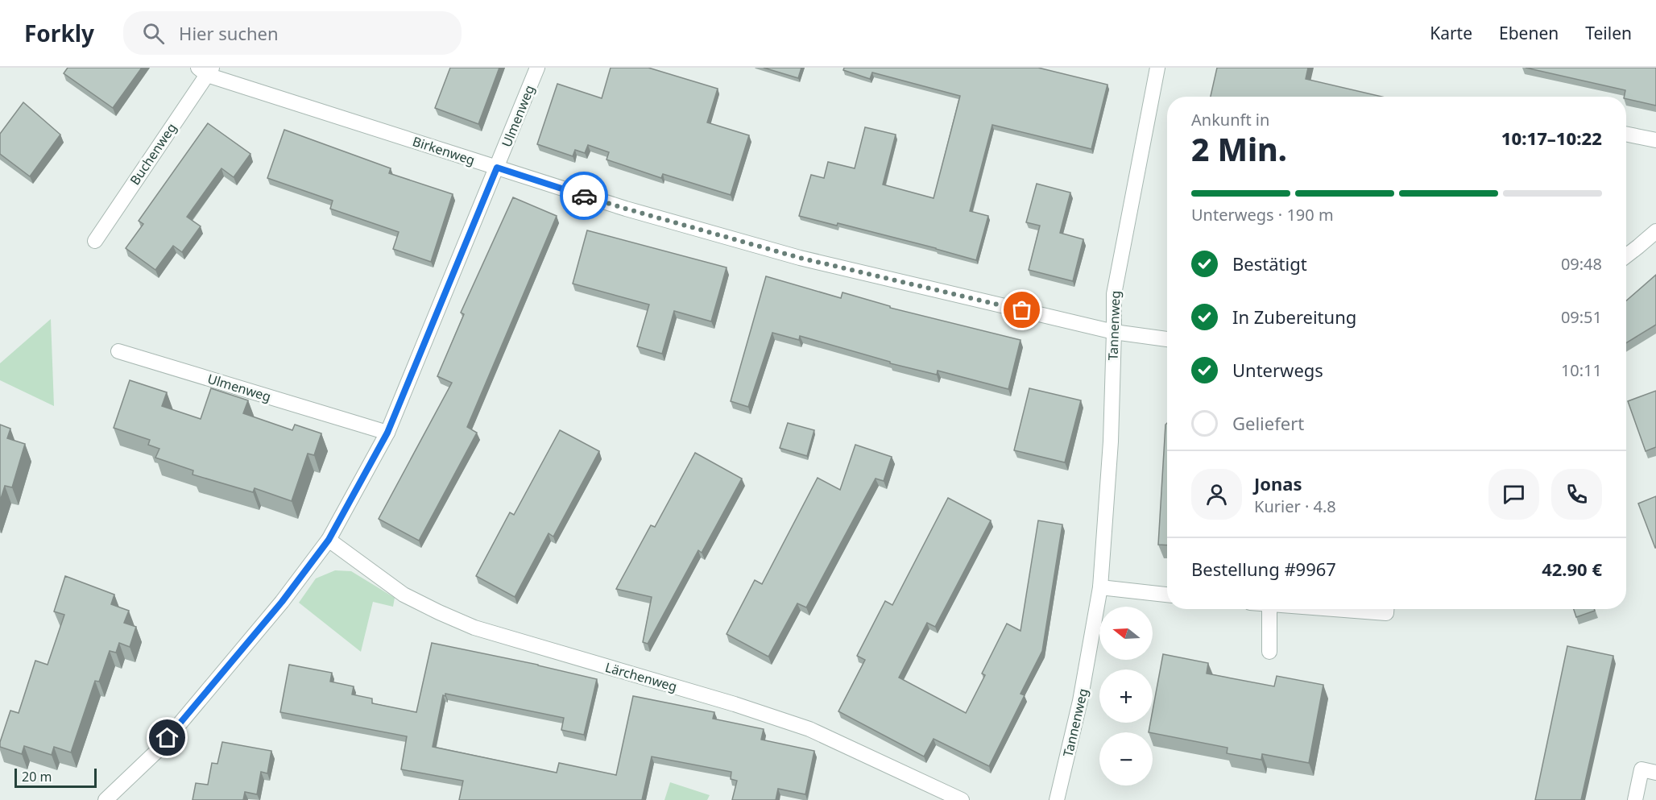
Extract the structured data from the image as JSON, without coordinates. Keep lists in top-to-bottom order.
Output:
{
  "streets": {
    "street": [
      "Ulmenweg",
      "Birkenweg",
      "Buchenweg",
      "Tannenweg",
      "Lärchenweg"
    ]
  },
  "crossings": [
    ["Ulmenweg", "Birkenweg"],
    ["Ulmenweg", "Lärchenweg"],
    ["Birkenweg", "Buchenweg"],
    ["Birkenweg", "Tannenweg"]
  ],
  "scale_bar": "20 m",
  "north": "left",
  "page": {
    "header": "Forkly",
    "search": "Hier suchen",
    "nav": ["Karte", "Ebenen", "Teilen"],
    "heading": ["2 Min.", "Ankunft in", "10:17–10:22"],
    "panel": [
      "Jonas",
      "Kurier · 4.8",
      "Bestellung #9967",
      "42.90 €"
    ],
    "bar": "Unterwegs · 190 m",
    "list": [
      ["Bestätigt", "09:48"],
      ["In Zubereitung", "09:51"],
      ["Unterwegs", "10:11"],
      "Geliefert"
    ],
    "map_buttons": ["+", "−"],
    "scale": "20 m"
  }
}
